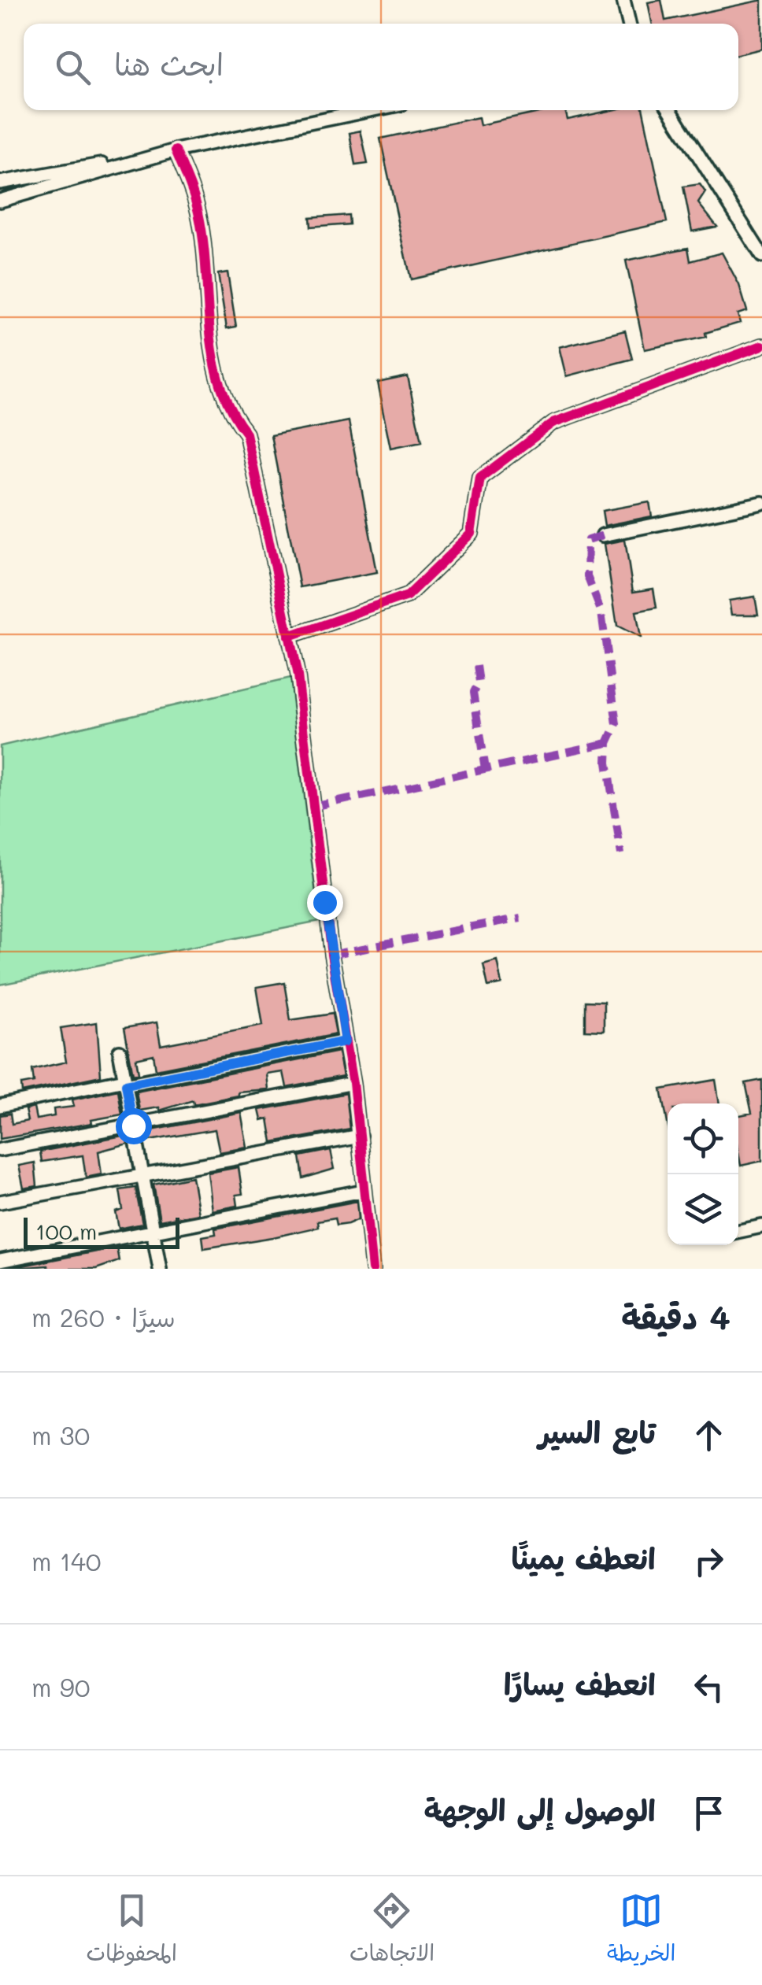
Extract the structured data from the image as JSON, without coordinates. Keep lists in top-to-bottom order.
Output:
{
  "scale_bar": "100 m",
  "page": {
    "search": "ابحث هنا",
    "scale": "100 m",
    "heading": ["4 دقيقة", "سيرًا · 260 m"],
    "list": [
      ["تابع السير", "30 m"],
      ["انعطف يمينًا", "140 m"],
      ["انعطف يسارًا", "90 m"],
      "الوصول إلى الوجهة"
    ],
    "nav": ["الخريطة", "الاتجاهات", "المحفوظات"]
  }
}
